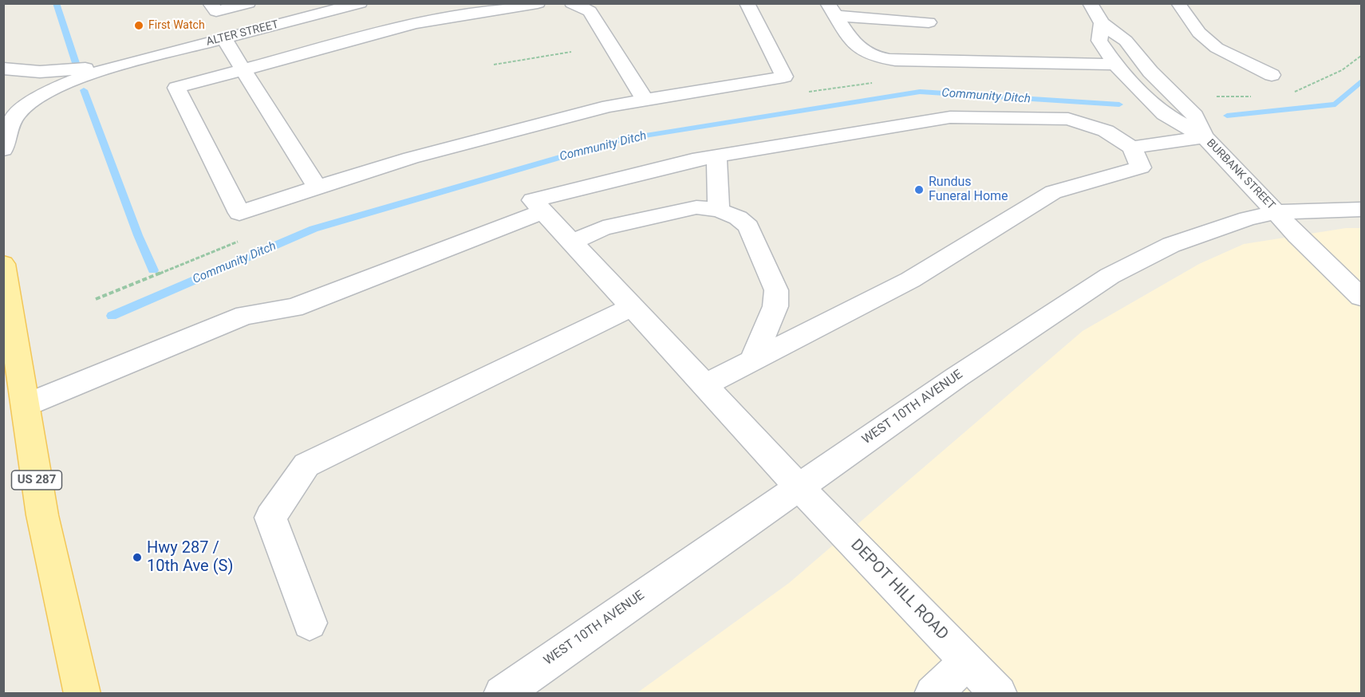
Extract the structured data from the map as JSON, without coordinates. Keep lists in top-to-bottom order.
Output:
{
  "streets": {
    "main road": ["US 287"],
    "street": [
      "ALTER STREET",
      "BURBANK STREET",
      "WEST 10TH AVENUE",
      "DEPOT HILL ROAD"
    ]
  },
  "crossings": [
    ["BURBANK STREET", "WEST 10TH AVENUE"],
    ["WEST 10TH AVENUE", "DEPOT HILL ROAD"]
  ],
  "water": ["Community Ditch"],
  "places": ["First Watch", "Rundus Funeral Home", "Hwy 287 / 10th Ave (S)"]
}
